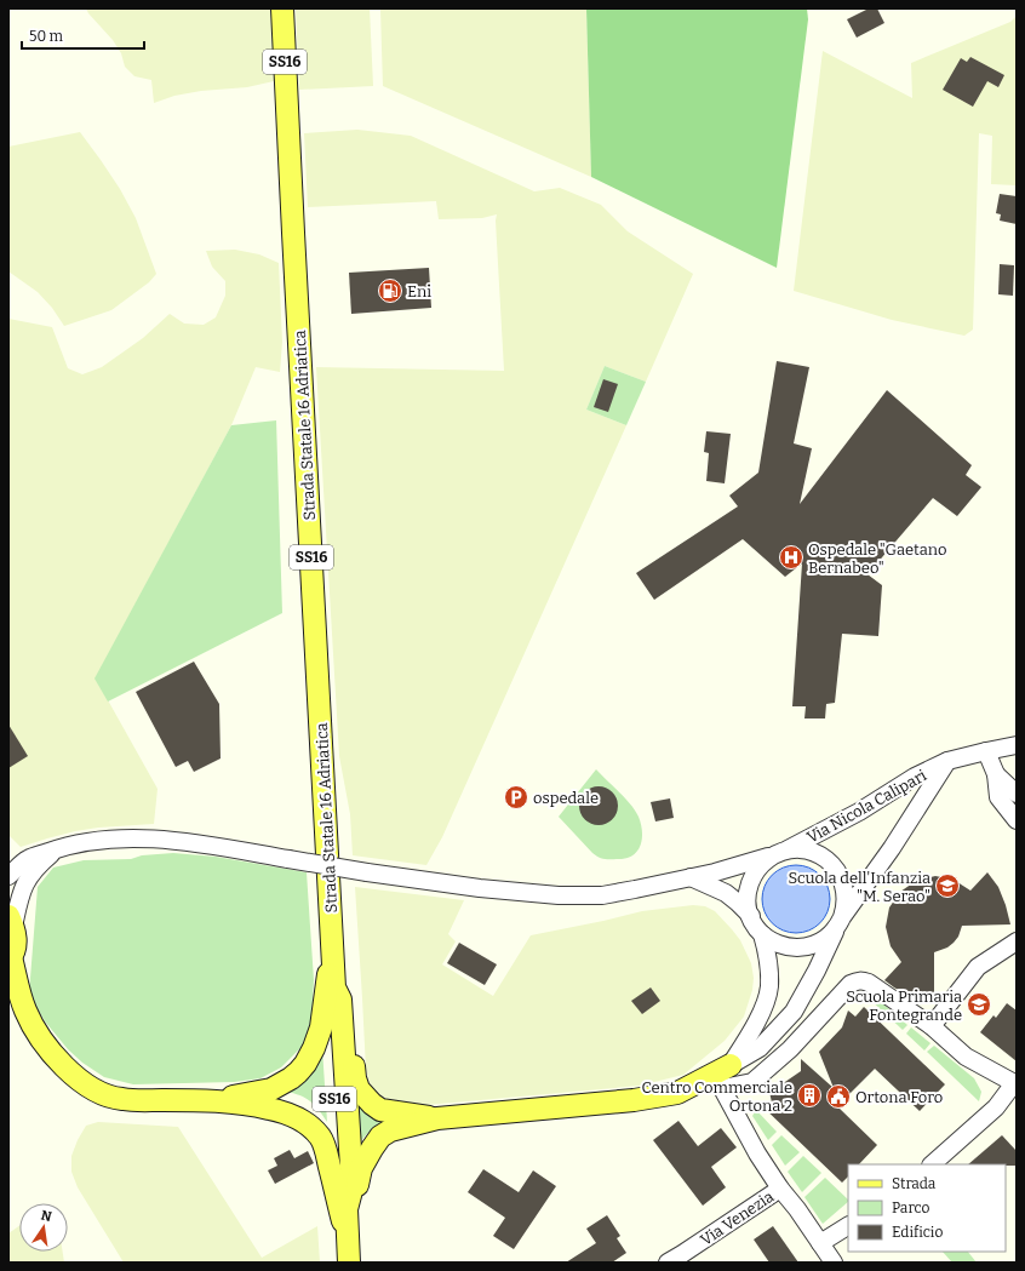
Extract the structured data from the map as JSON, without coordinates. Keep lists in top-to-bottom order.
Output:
{
  "streets": {
    "main road": ["SS16", "Strada Statale 16 Adriatica"],
    "street": ["Via Nicola Calipari", "Via Venezia"]
  },
  "places": {
    "fuel station": ["Eni"],
    "hospital": ["Ospedale \"Gaetano Bernabeo\""],
    "parking": ["ospedale"],
    "school or university": ["Scuola dell'Infanzia \"M. Serao\"", "Scuola Primaria Fontegrande"],
    "building": ["Centro Commerciale Ortona 2"],
    "public building": ["Ortona Foro"]
  },
  "legend": ["Strada", "Parco", "Edificio"],
  "scale_bar": "50 m",
  "north": "top"
}
